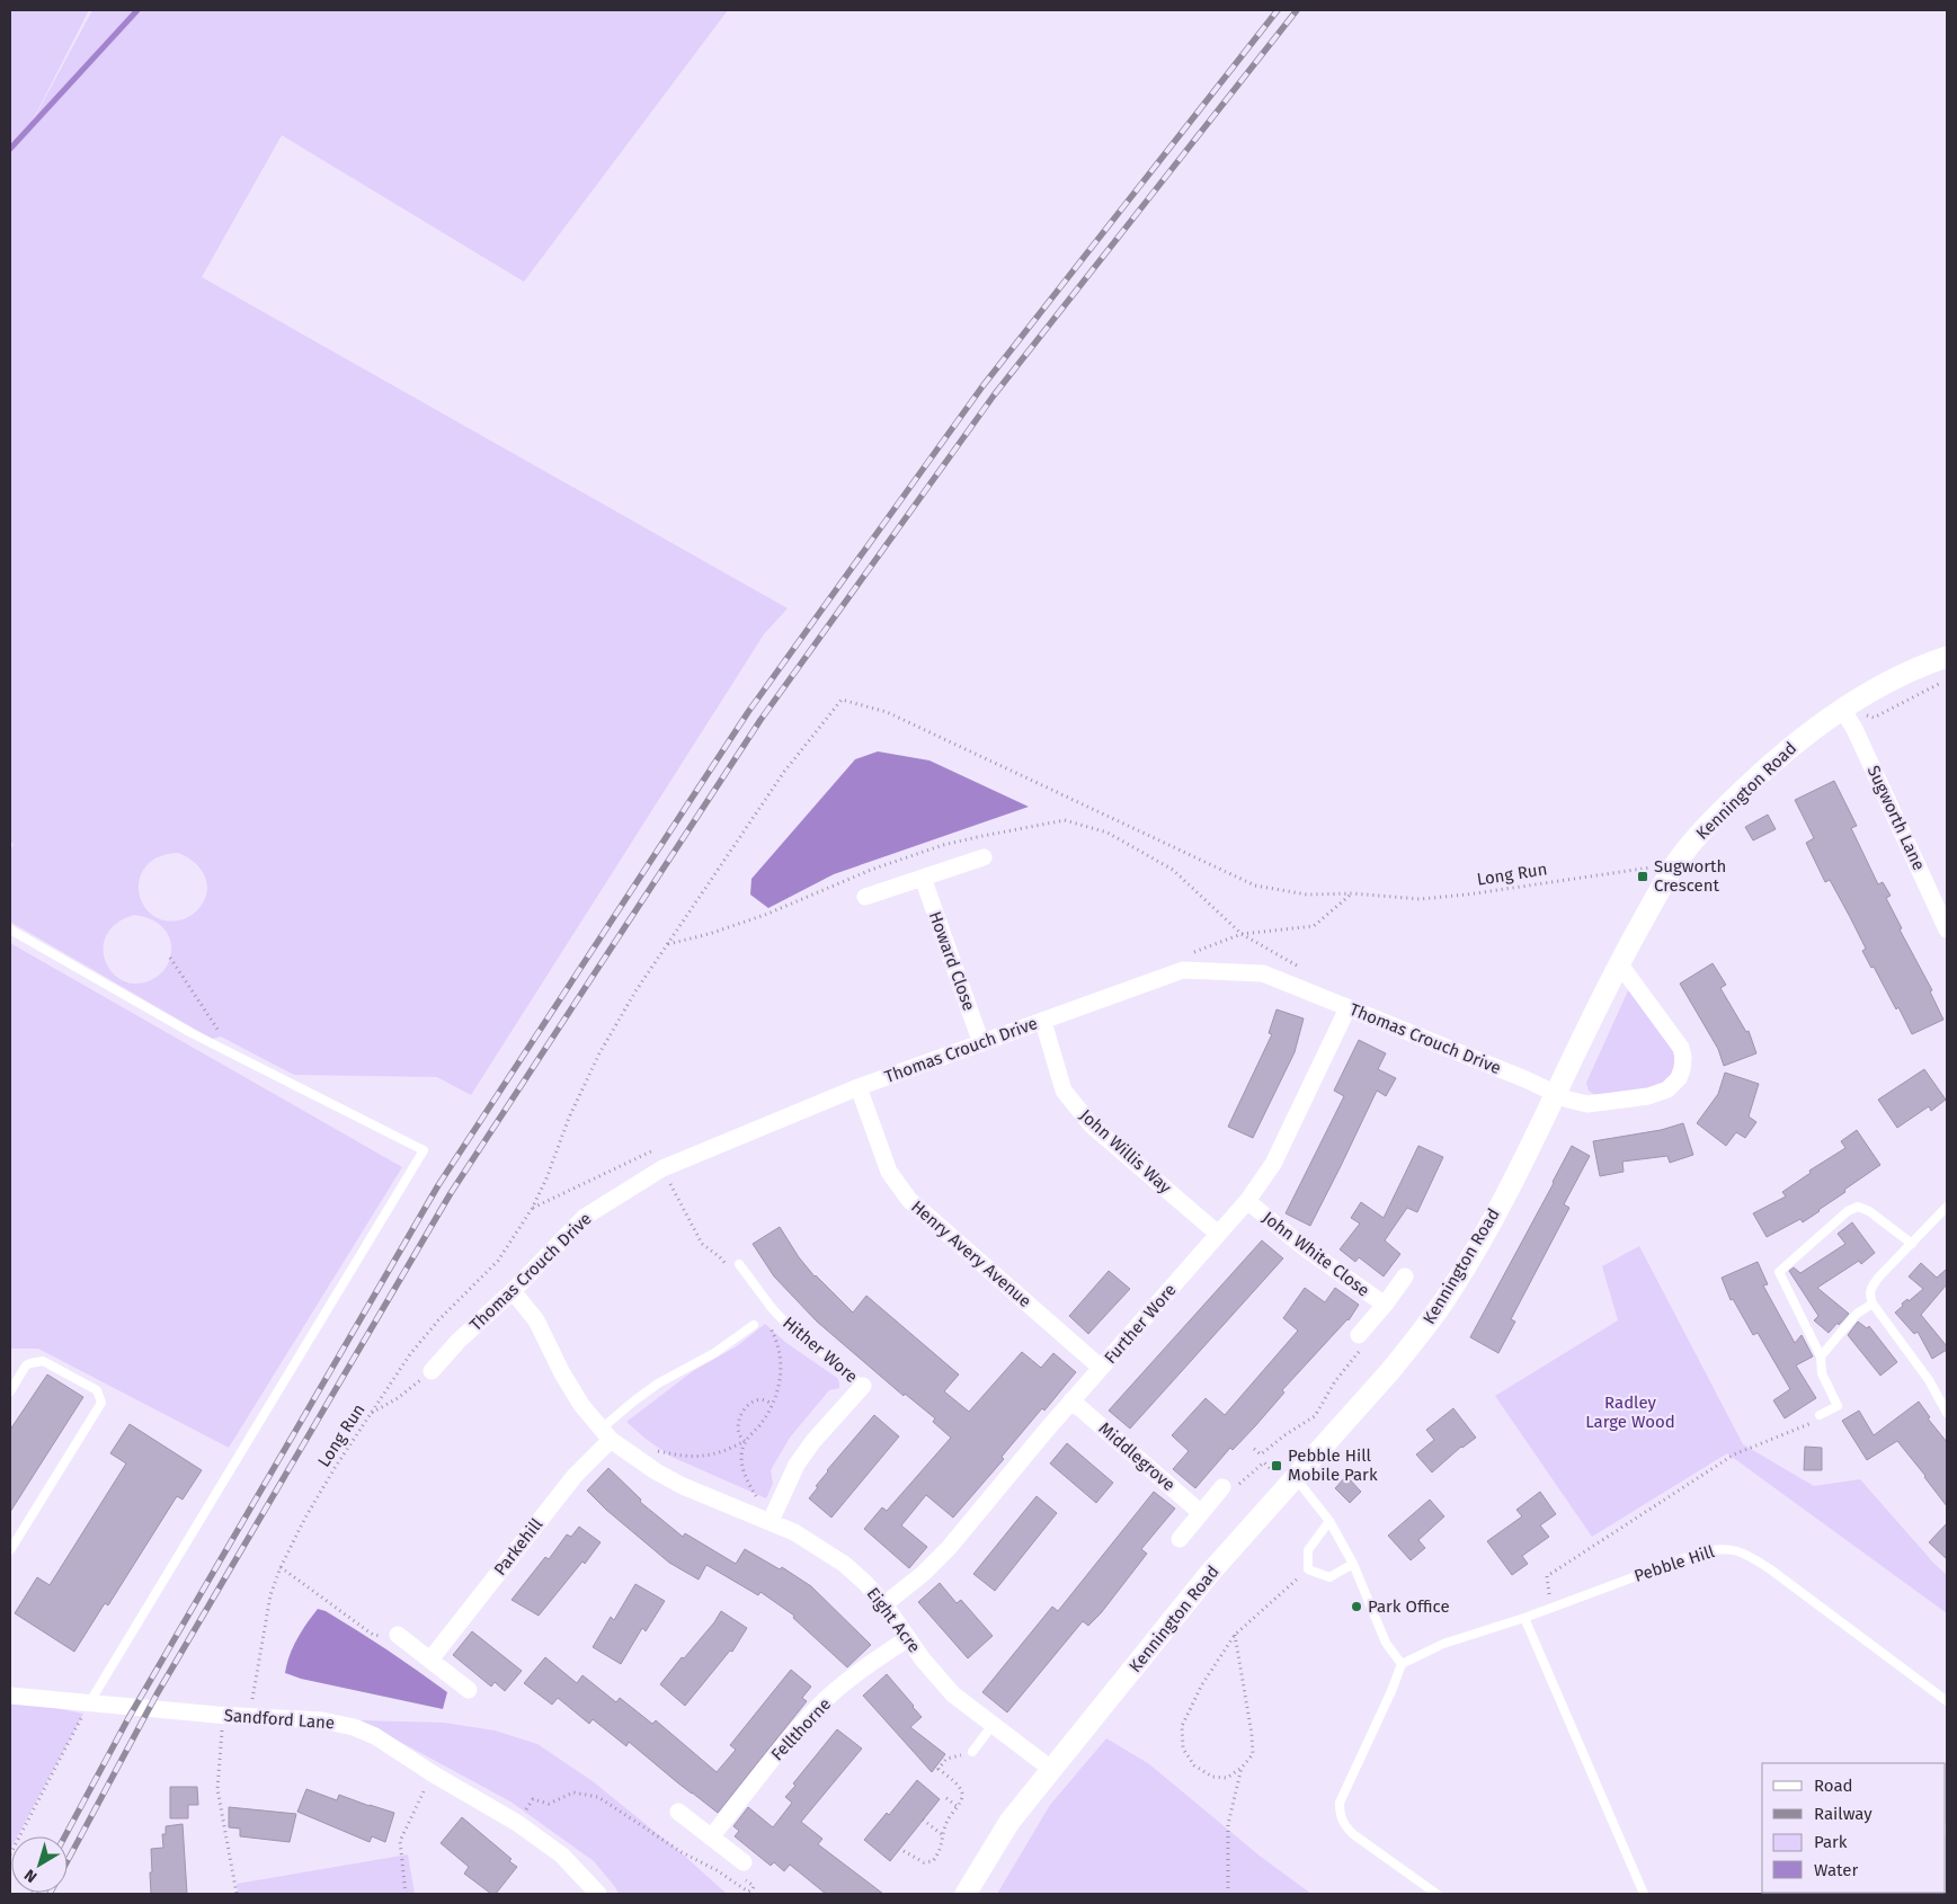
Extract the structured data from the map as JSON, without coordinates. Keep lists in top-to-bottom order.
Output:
{
  "streets": {
    "street": [
      "Kennington Road",
      "Sugworth Lane",
      "Howard Close",
      "Thomas Crouch Drive",
      "John Willis Way",
      "Henry Avery Avenue",
      "John White Close",
      "Further Wore",
      "Hither Wore",
      "Middlegrove",
      "Parkehill",
      "Eight Acre",
      "Sandford Lane",
      "Fellthorne"
    ],
    "lane": ["Pebble Hill"],
    "path": ["Long Run"]
  },
  "crossings": [
    ["Kennington Road", "Sugworth Lane"],
    ["Kennington Road", "Long Run"],
    ["Kennington Road", "Thomas Crouch Drive"],
    ["Kennington Road", "Eight Acre"],
    ["Long Run", "Sandford Lane"],
    ["Howard Close", "Thomas Crouch Drive"],
    ["Thomas Crouch Drive", "John Willis Way"],
    ["Thomas Crouch Drive", "Henry Avery Avenue"],
    ["Thomas Crouch Drive", "Further Wore"],
    ["Thomas Crouch Drive", "Eight Acre"],
    ["John Willis Way", "Further Wore"],
    ["Henry Avery Avenue", "Further Wore"],
    ["John White Close", "Further Wore"],
    ["Further Wore", "Middlegrove"],
    ["Further Wore", "Eight Acre"],
    ["Hither Wore", "Eight Acre"],
    ["Parkehill", "Eight Acre"],
    ["Eight Acre", "Fellthorne"]
  ],
  "parks": ["Radley Large Wood"],
  "places": {
    "transit": ["Sugworth Crescent", "Pebble Hill Mobile Park"],
    "other": ["Park Office"]
  },
  "legend": [
    "Road",
    "Railway",
    "Park",
    "Water"
  ],
  "north": "bottom left"
}
